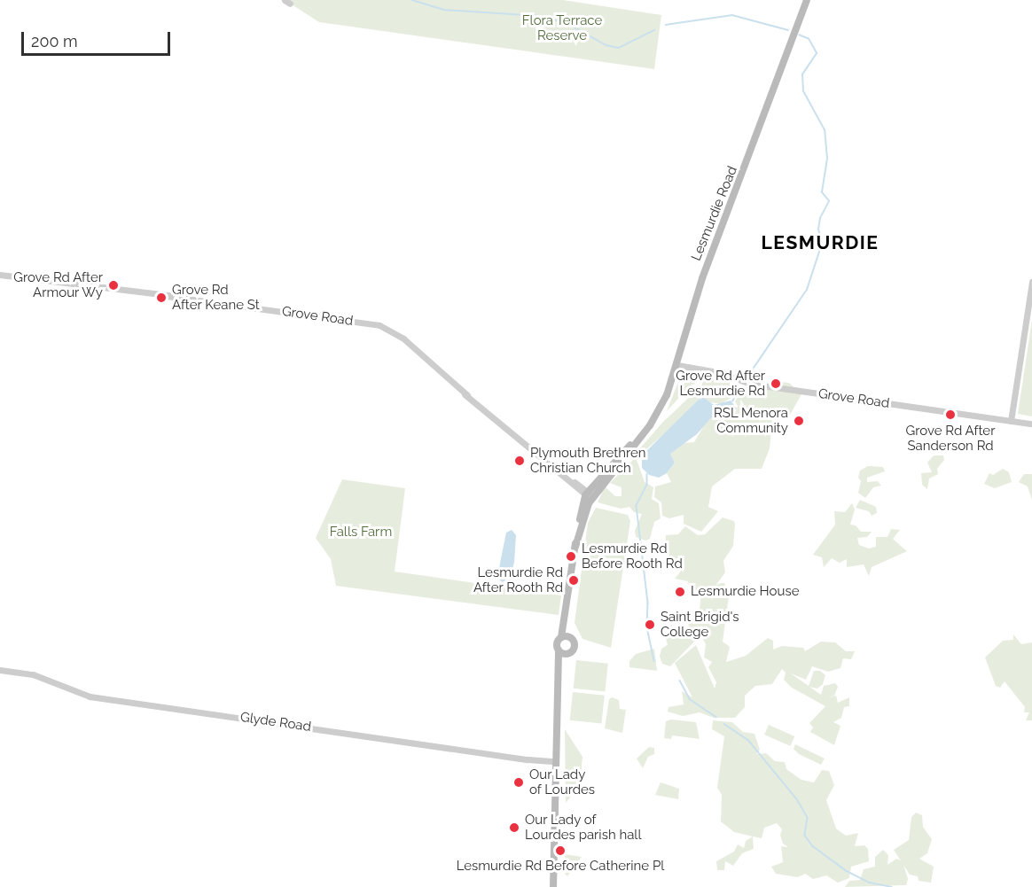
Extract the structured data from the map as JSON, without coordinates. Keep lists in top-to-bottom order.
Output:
{
  "streets": {
    "main road": ["Lesmurdie Road"],
    "street": ["Grove Road", "Glyde Road"]
  },
  "crossings": [
    ["Lesmurdie Road", "Grove Road"],
    ["Lesmurdie Road", "Glyde Road"]
  ],
  "districts": ["LESMURDIE"],
  "parks": ["Flora Terrace Reserve", "Falls Farm"],
  "places": [
    "Grove Rd After Armour Wy",
    "Grove Rd After Keane St",
    "Grove Rd After Lesmurdie Rd",
    "Grove Rd After Sanderson Rd",
    "RSL Menora Community",
    "Plymouth Brethren Christian Church",
    "Lesmurdie Rd Before Rooth Rd",
    "Lesmurdie Rd After Rooth Rd",
    "Lesmurdie House",
    "Saint Brigid's College",
    "Our Lady of Lourdes",
    "Our Lady of Lourdes parish hall",
    "Lesmurdie Rd Before Catherine Pl"
  ],
  "scale_bar": "200 m"
}
